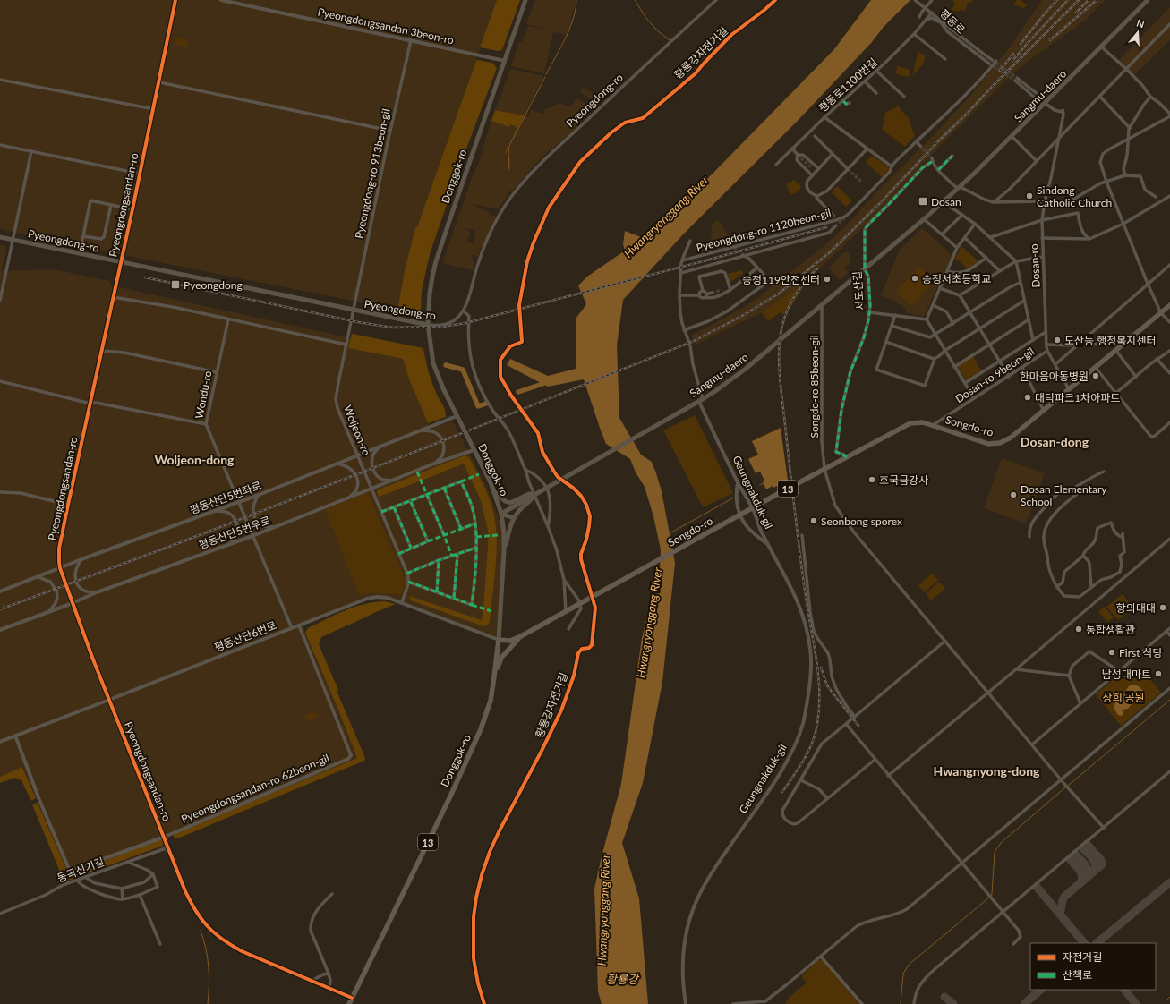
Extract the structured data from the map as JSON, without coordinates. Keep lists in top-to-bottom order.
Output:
{
  "streets": {
    "main road": [
      "Sangmu-daero",
      "Pyeongdong-ro",
      "Donggok-ro",
      "Songdo-ro",
      "13"
    ],
    "street": [
      "평동로",
      "Pyeongdongsandan 3beon-ro",
      "평동로1100번길",
      "Pyeongdong-ro 913beon-gil",
      "Pyeongdongsandan-ro",
      "Pyeongdong-ro 1120beon-gil",
      "Dosan-ro",
      "서도산길",
      "Dosan-ro 9beon-gil",
      "Songdo-ro 85beon-gil",
      "Wondu-ro",
      "Woljeon-ro",
      "Geungnakduk-gil",
      "평동산단5번좌로",
      "평동산단5번우로",
      "평동산단6번로",
      "Pyeongdongsandan-ro 62beon-gil",
      "동곡신기길"
    ],
    "cycle path": ["황룡강자전거길"]
  },
  "crossings": [
    ["평동로", "평동로1100번길"],
    ["Pyeongdongsandan 3beon-ro", "Pyeongdong-ro 913beon-gil"],
    ["Pyeongdongsandan 3beon-ro", "Donggok-ro"],
    ["Sangmu-daero", "Donggok-ro"],
    ["Sangmu-daero", "Dosan-ro"],
    ["Sangmu-daero", "서도산길"],
    ["Sangmu-daero", "Songdo-ro 85beon-gil"],
    ["Sangmu-daero", "Geungnakduk-gil"],
    ["Pyeongdong-ro", "Pyeongdong-ro 913beon-gil"],
    ["Pyeongdong-ro", "Donggok-ro"],
    ["Pyeongdong-ro", "Pyeongdongsandan-ro"],
    ["Pyeongdong-ro", "Woljeon-ro"],
    ["Pyeongdong-ro 913beon-gil", "Woljeon-ro"],
    ["Donggok-ro", "Pyeongdongsandan-ro"],
    ["Donggok-ro", "Songdo-ro"],
    ["Donggok-ro", "13"],
    ["Donggok-ro", "평동산단5번좌로"],
    ["Donggok-ro", "평동산단5번우로"],
    ["Donggok-ro", "평동산단6번로"],
    ["Pyeongdongsandan-ro", "평동산단5번좌로"],
    ["Pyeongdongsandan-ro", "평동산단5번우로"],
    ["Pyeongdongsandan-ro", "평동산단6번로"],
    ["Pyeongdongsandan-ro", "Pyeongdongsandan-ro 62beon-gil"],
    ["Pyeongdongsandan-ro", "동곡신기길"],
    ["Dosan-ro", "Dosan-ro 9beon-gil"],
    ["Dosan-ro", "Songdo-ro"],
    ["서도산길", "Songdo-ro"],
    ["Dosan-ro 9beon-gil", "Songdo-ro"],
    ["Songdo-ro 85beon-gil", "Songdo-ro"],
    ["Wondu-ro", "평동산단5번좌로"],
    ["Wondu-ro", "평동산단5번우로"],
    ["Wondu-ro", "평동산단6번로"],
    ["Songdo-ro", "13"],
    ["Songdo-ro", "Geungnakduk-gil"],
    ["Songdo-ro", "평동산단6번로"],
    ["Woljeon-ro", "평동산단5번좌로"],
    ["Woljeon-ro", "평동산단5번우로"],
    ["평동산단6번로", "Pyeongdongsandan-ro 62beon-gil"]
  ],
  "districts": ["Dosan-dong", "Woljeon-dong", "Hwangnyong-dong"],
  "water": ["Hwangryonggang River", "황룡강"],
  "parks": ["상희 공원"],
  "places": {
    "other": [
      "Sindong Catholic Church",
      "송정서초등학교",
      "송정119안전센터",
      "도산동 행정복지센터",
      "한마음아동병원",
      "대덕파크1차아파트",
      "호국금강사",
      "Dosan Elementary School",
      "Seonbong sporex",
      "항의대대",
      "통합생활관",
      "First 식당",
      "남성대마트"
    ],
    "transit": ["Dosan", "Pyeongdong"]
  },
  "legend": ["자전거길", "산책로"],
  "north": "top"
}
